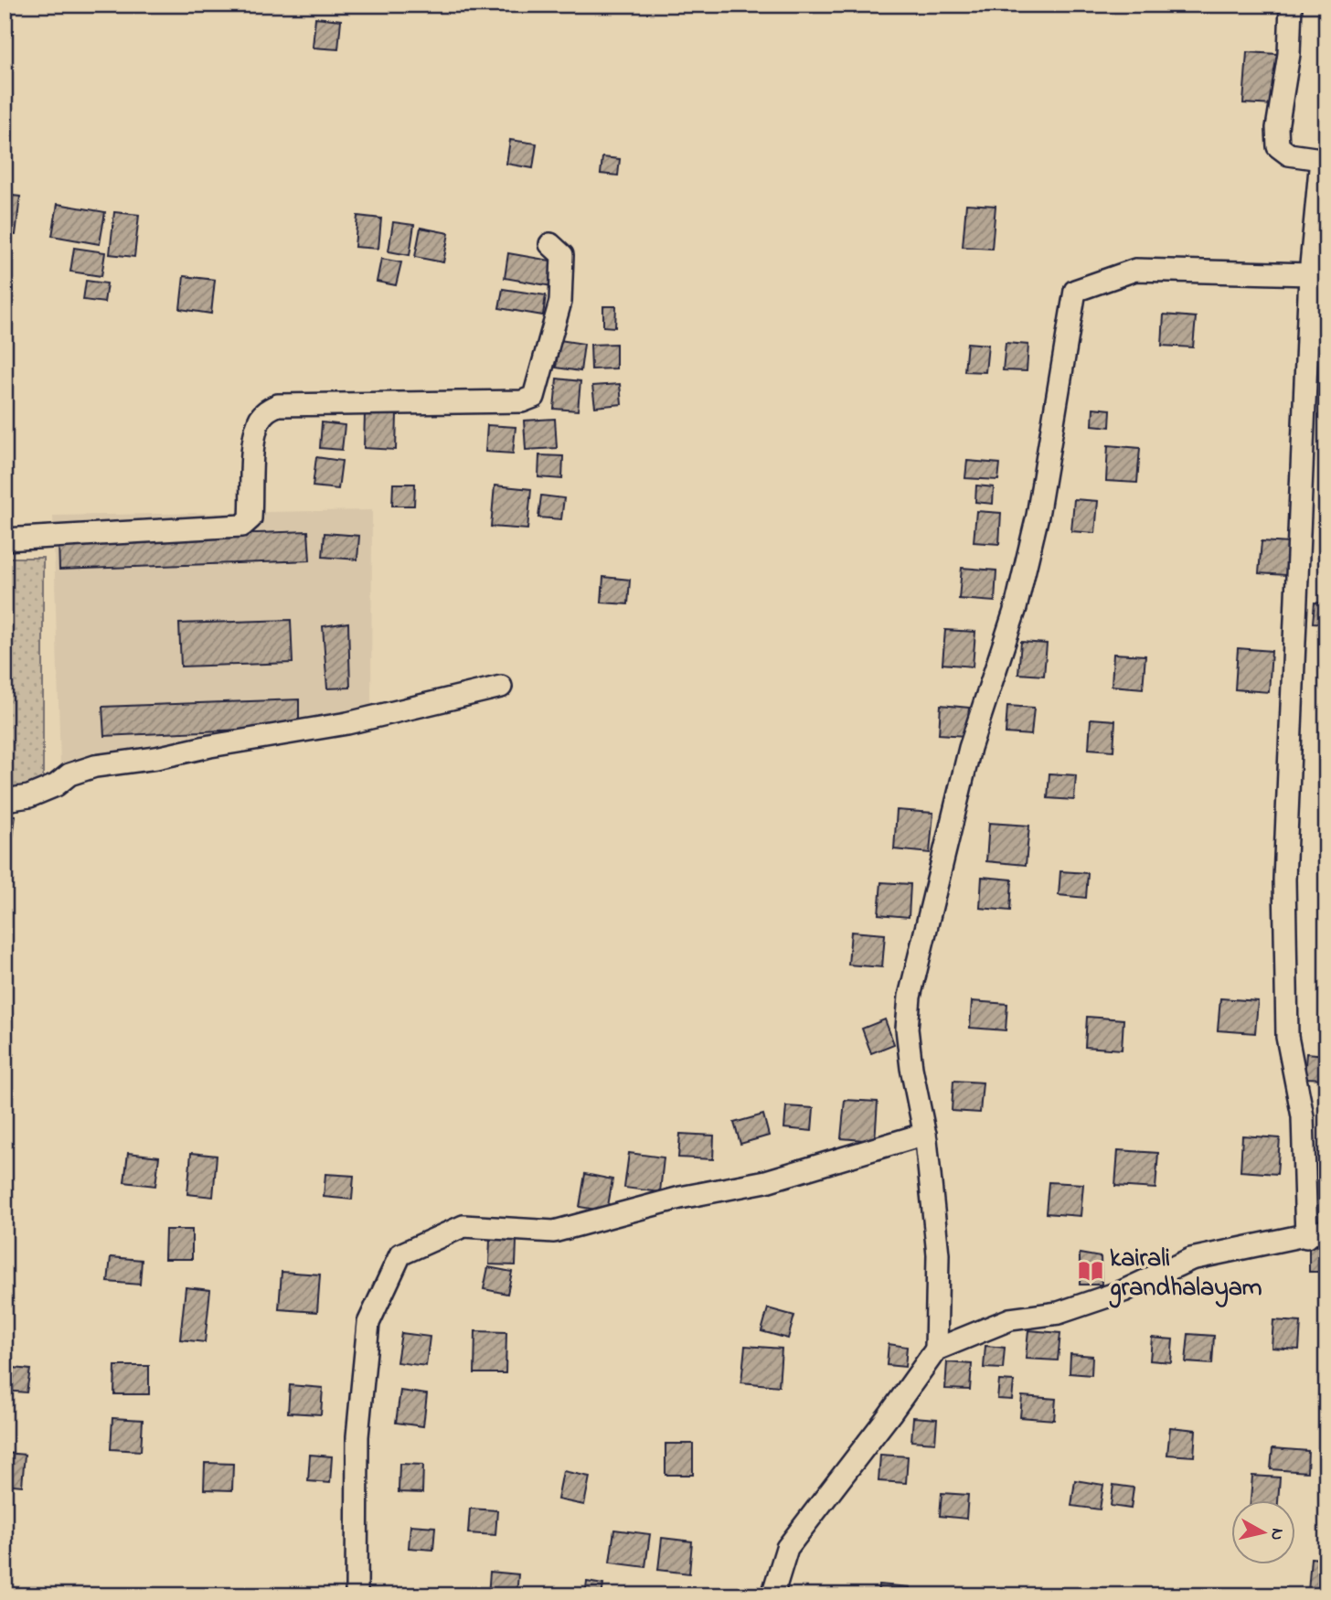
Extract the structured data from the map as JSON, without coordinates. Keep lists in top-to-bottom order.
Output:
{
  "places": {
    "library": ["kairali grandhalayam"]
  },
  "north": "right"
}
